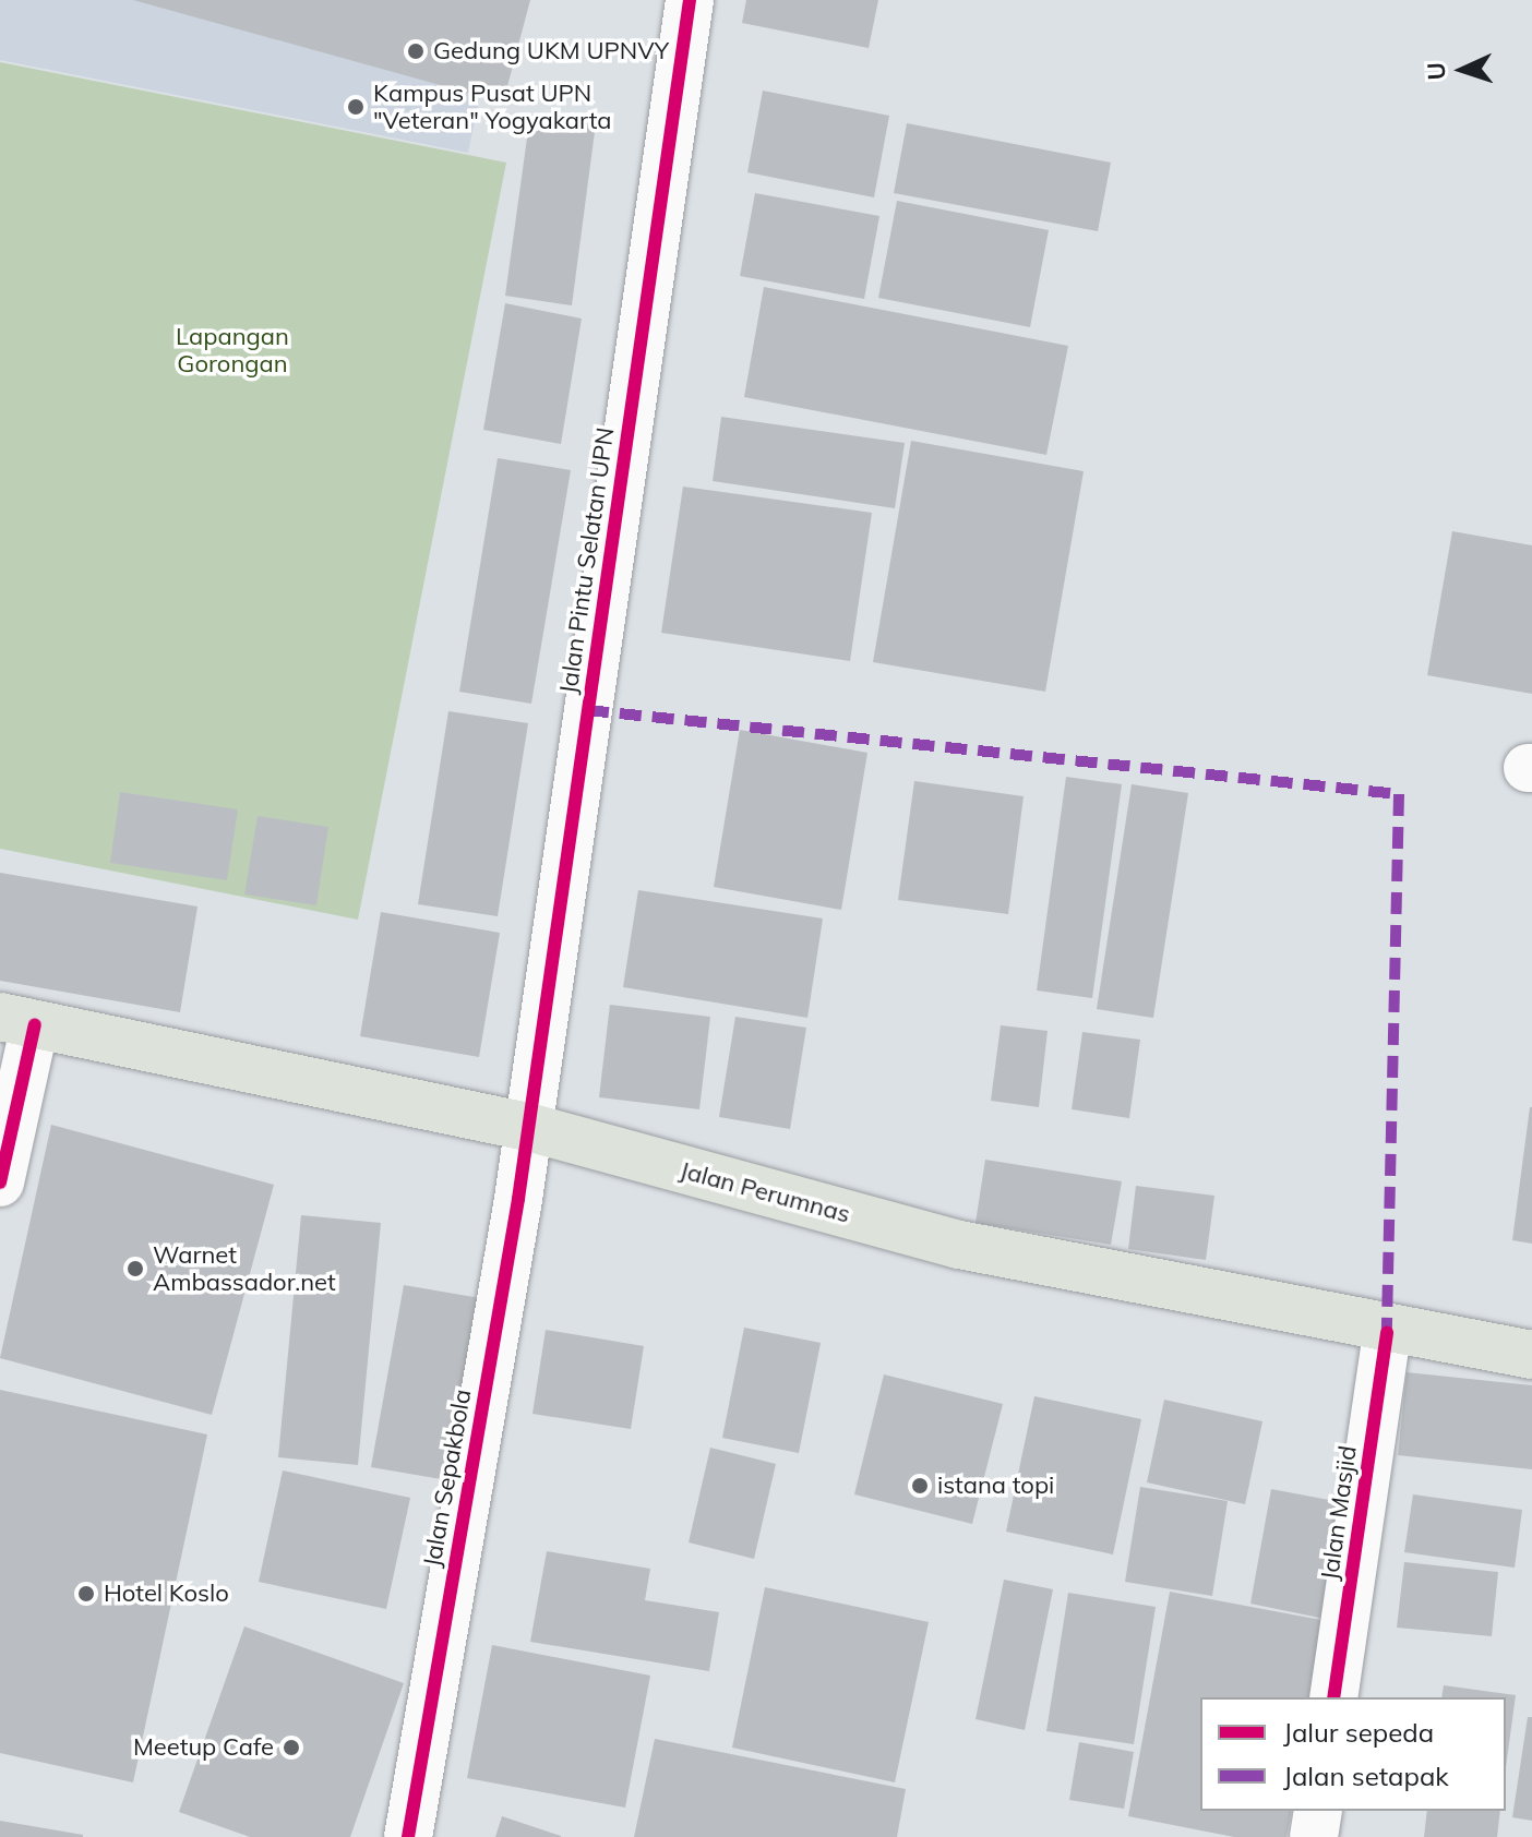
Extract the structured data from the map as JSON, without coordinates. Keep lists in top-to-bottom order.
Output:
{
  "streets": {
    "main road": ["Jalan Perumnas"],
    "street": ["Jalan Pintu Selatan UPN", "Jalan Sepakbola", "Jalan Masjid"]
  },
  "crossings": [
    ["Jalan Pintu Selatan UPN", "Jalan Perumnas"],
    ["Jalan Pintu Selatan UPN", "Jalan Sepakbola"],
    ["Jalan Perumnas", "Jalan Sepakbola"],
    ["Jalan Perumnas", "Jalan Masjid"]
  ],
  "parks": ["Lapangan Gorongan"],
  "places": [
    "Gedung UKM UPNVY",
    "Kampus Pusat UPN \"Veteran\" Yogyakarta",
    "Warnet Ambassador.net",
    "istana topi",
    "Hotel Koslo",
    "Meetup Cafe"
  ],
  "legend": ["Jalur sepeda", "Jalan setapak"],
  "north": "left"
}
